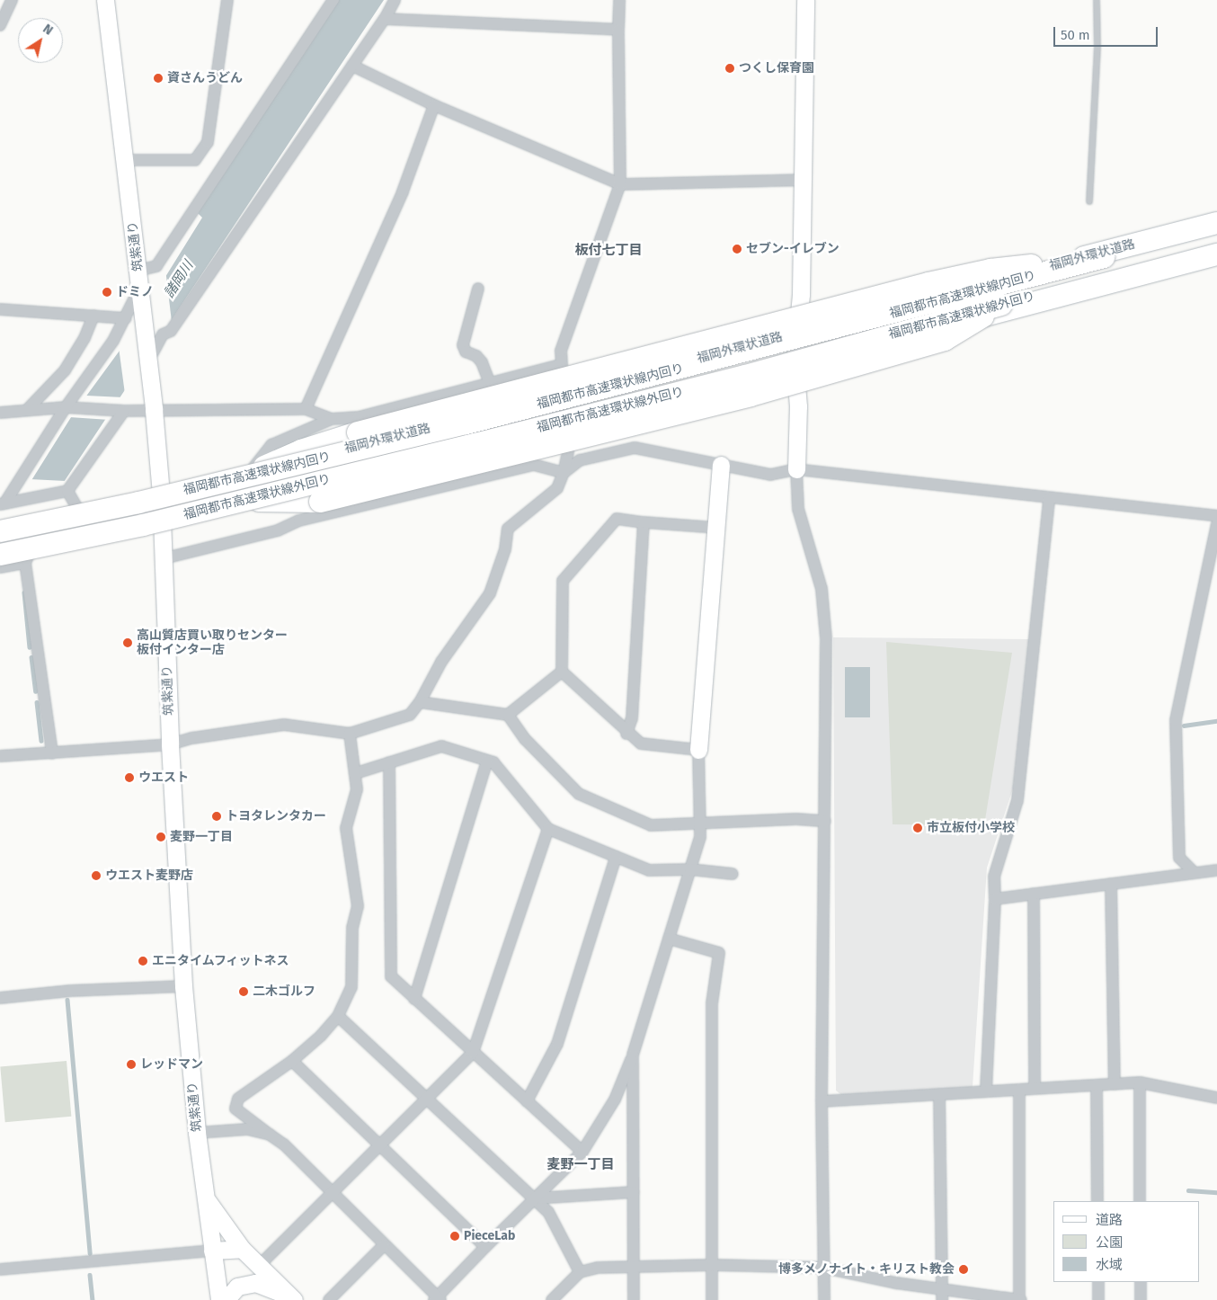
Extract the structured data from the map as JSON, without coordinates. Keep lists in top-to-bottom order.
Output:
{
  "streets": {
    "highway": ["福岡外環状道路", "福岡都市高速環状線内回り", "福岡都市高速環状線外回り"],
    "street": ["筑紫通り"]
  },
  "crossings": [
    ["筑紫通り", "福岡外環状道路"],
    ["福岡外環状道路", "福岡都市高速環状線内回り"]
  ],
  "districts": ["板付七丁目", "麦野一丁目"],
  "water": ["諸岡川"],
  "places": [
    "つくし保育園",
    "資さんうどん",
    "セブン-イレブン",
    "ドミノ",
    "高山質店買い取りセンター 板付インター店",
    "ウエスト",
    "トヨタレンタカー",
    "市立板付小学校",
    "麦野一丁目",
    "ウエスト麦野店",
    "エニタイムフィットネス",
    "二木ゴルフ",
    "レッドマン",
    "PieceLab",
    "博多メノナイト・キリスト教会"
  ],
  "legend": ["道路", "公園", "水域"],
  "scale_bar": "50 m",
  "north": "top right"
}
